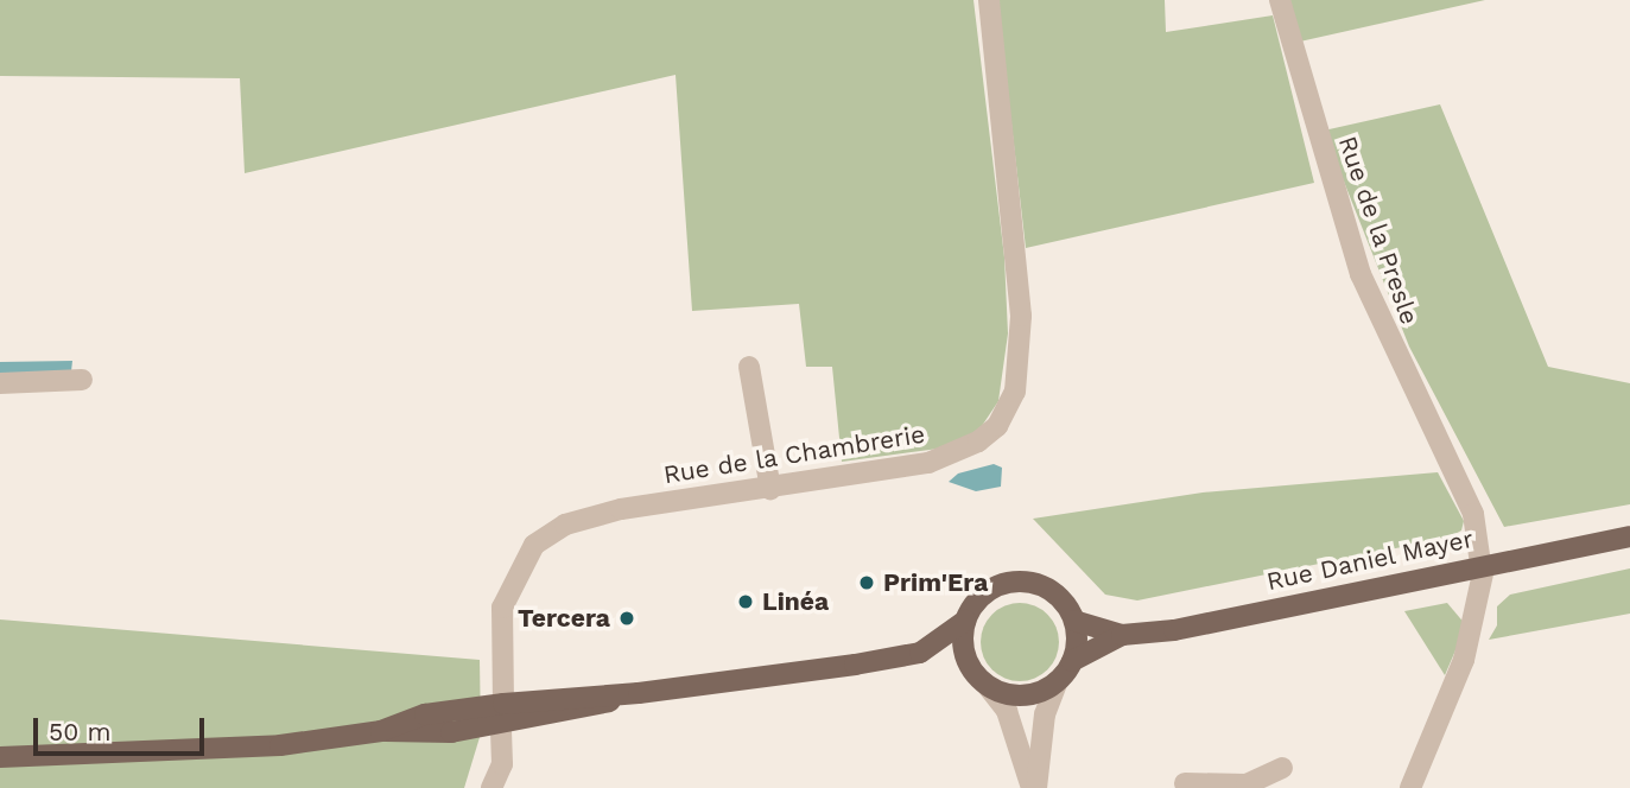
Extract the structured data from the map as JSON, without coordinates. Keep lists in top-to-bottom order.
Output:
{
  "streets": {
    "main road": ["Rue Daniel Mayer"],
    "street": ["Rue de la Presle", "Rue de la Chambrerie"]
  },
  "crossings": [
    ["Rue de la Presle", "Rue Daniel Mayer"]
  ],
  "places": ["Prim'Era", "Linéa", "Tercera"],
  "scale_bar": "50 m"
}
